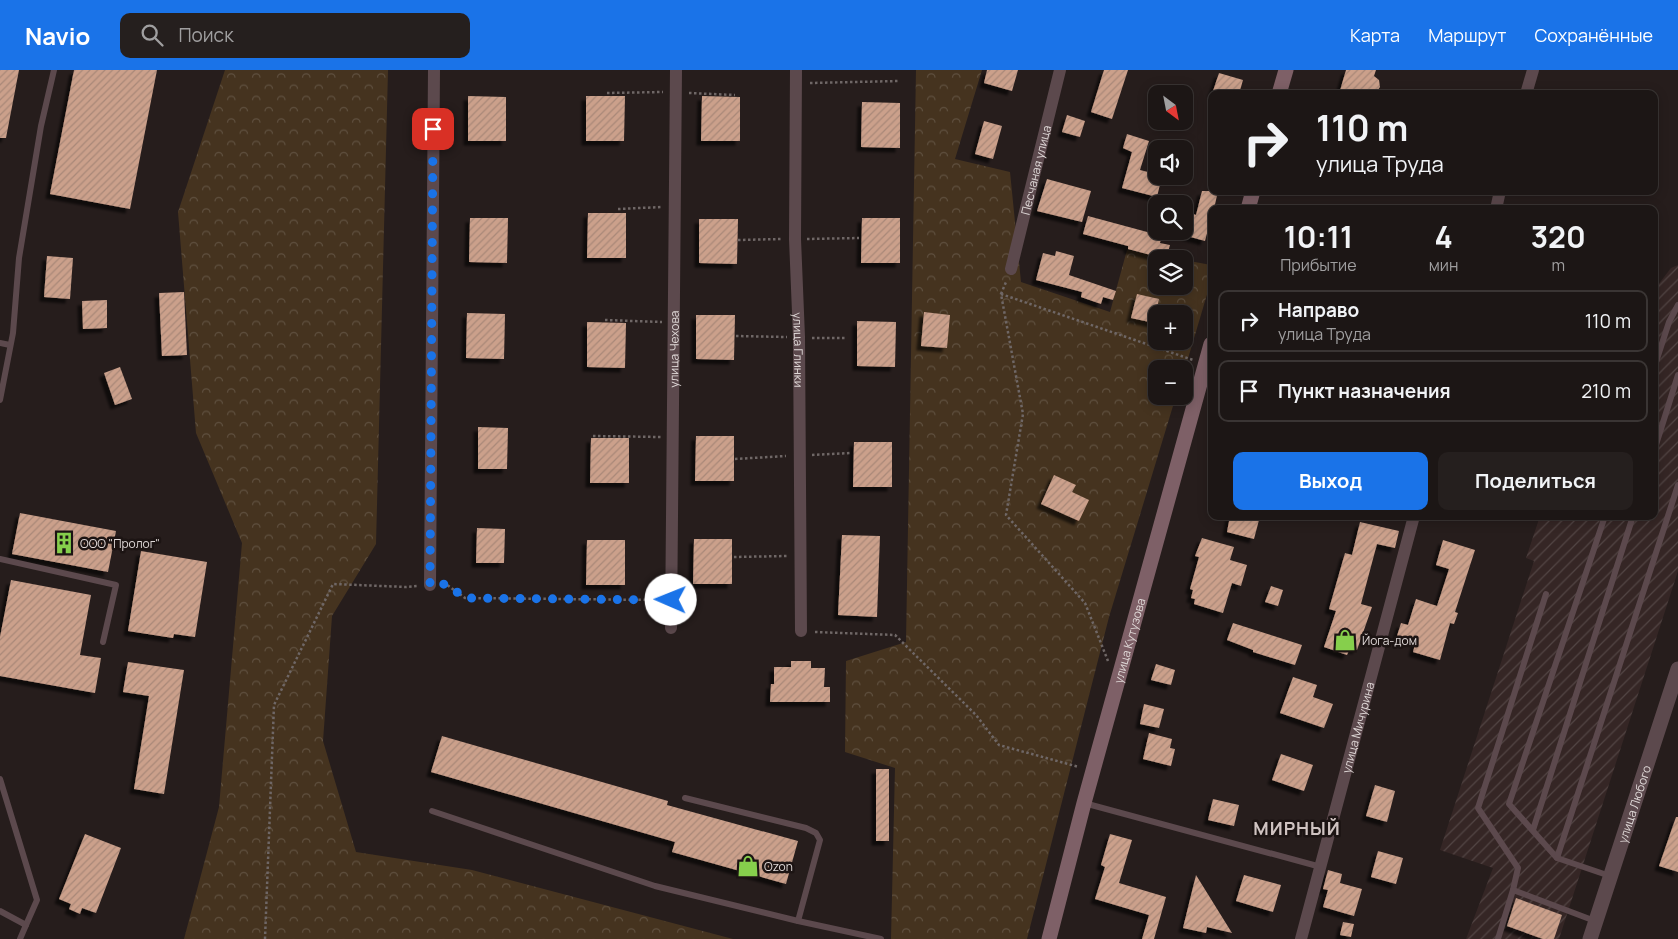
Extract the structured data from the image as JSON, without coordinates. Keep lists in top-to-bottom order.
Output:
{
  "streets": {
    "main road": ["улица Кутузова"],
    "street": [
      "Песчаная улица",
      "улица Чехова",
      "улица Глинки",
      "улица Мичурина",
      "улица Любого"
    ]
  },
  "districts": ["МИРНЫЙ"],
  "places": {
    "building": ["ООО \"Пролог\""],
    "shop": ["Йога-дом", "Ozon"]
  },
  "north": "bottom right",
  "page": {
    "header": "Navio",
    "search": "Поиск",
    "nav": ["Карта", "Маршрут", "Сохранённые"],
    "map_buttons": ["+", "−"],
    "turn": ["110 m", "улица Труда"],
    "eta": [
      "10:11",
      "Прибытие",
      "4",
      "мин",
      "320",
      "m"
    ],
    "list": [
      {
        "name": "Направо",
        "note": "улица Труда",
        "value": "110 m"
      },
      {
        "name": "Пункт назначения",
        "value": "210 m"
      }
    ],
    "buttons": ["Выход", "Поделиться"]
  }
}
